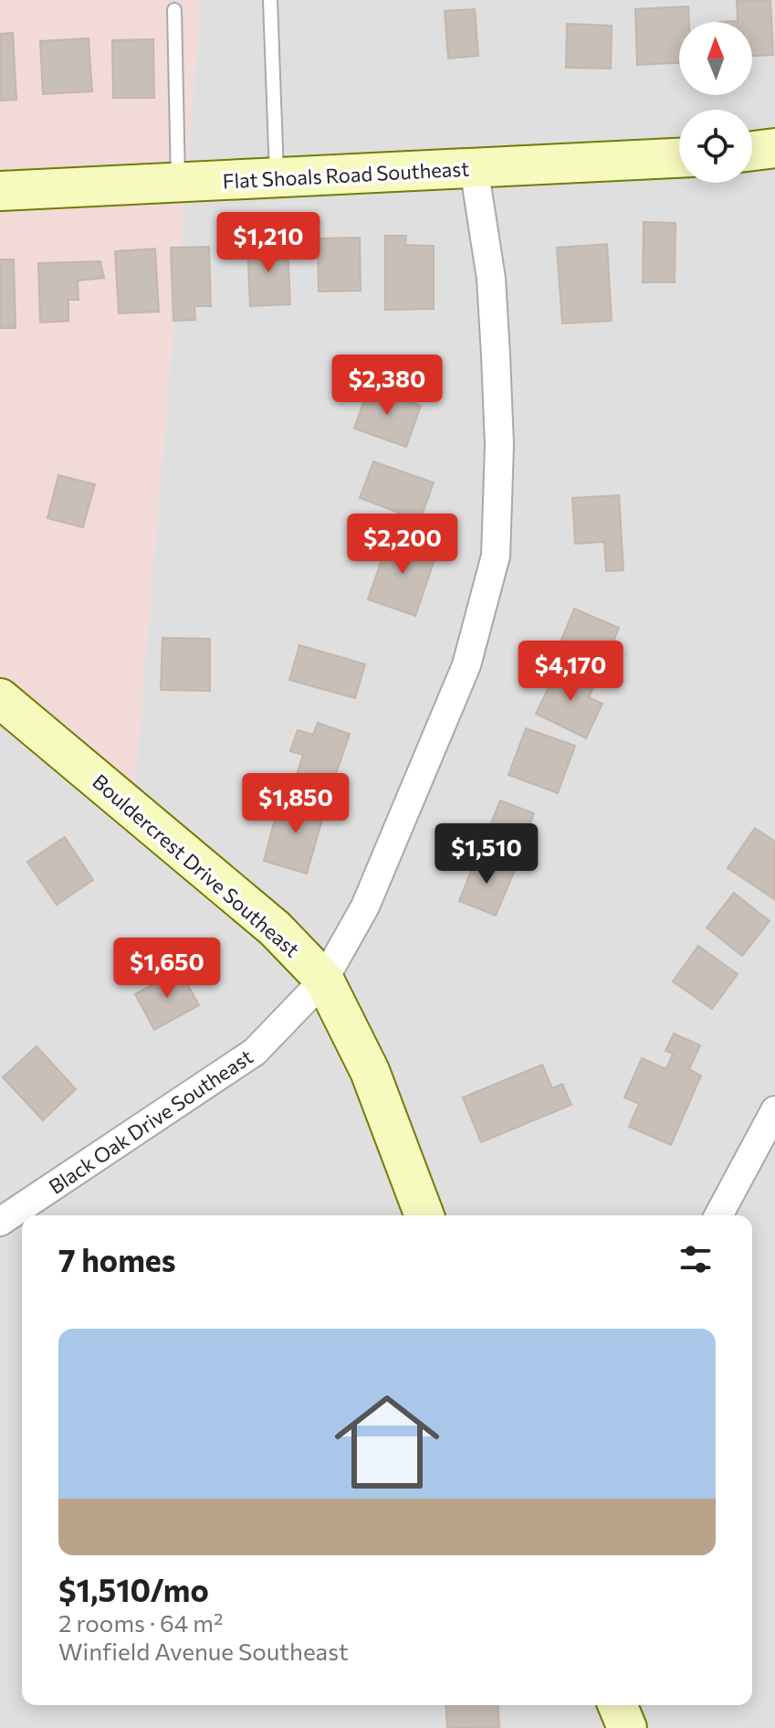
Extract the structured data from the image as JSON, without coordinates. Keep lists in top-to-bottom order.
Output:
{
  "streets": {
    "street": ["Flat Shoals Road Southeast", "Bouldercrest Drive Southeast", "Black Oak Drive Southeast"]
  },
  "crossings": [
    ["Flat Shoals Road Southeast", "Black Oak Drive Southeast"],
    ["Bouldercrest Drive Southeast", "Black Oak Drive Southeast"]
  ],
  "north": "top",
  "page": {
    "price": [
      "$1,210",
      "$2,380",
      "$2,200",
      "$4,170",
      "$1,850",
      "$1,510",
      "$1,650"
    ],
    "heading": "7 homes",
    "list": [
      {
        "name": "$1,510/mo",
        "note": "2 rooms · 64 m² · Winfield Avenue Southeast"
      }
    ]
  }
}
